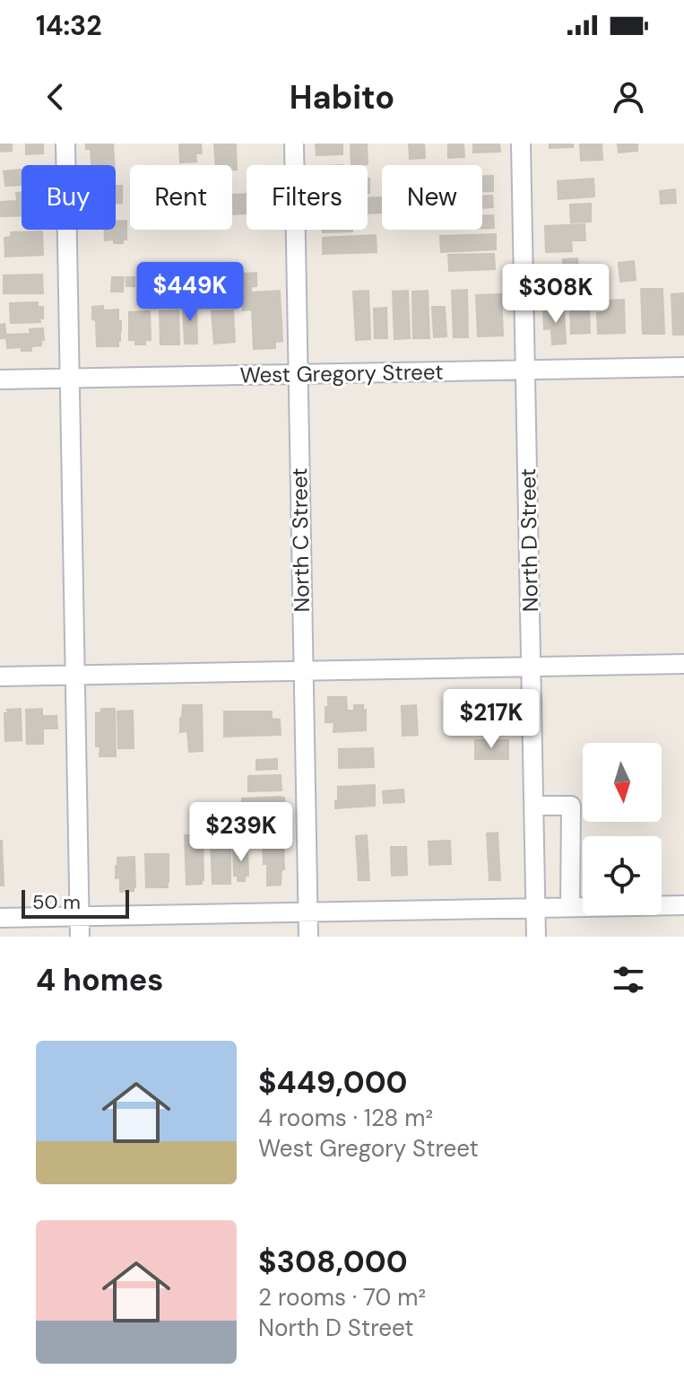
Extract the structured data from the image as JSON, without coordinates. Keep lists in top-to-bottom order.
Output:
{
  "streets": {
    "street": ["West Gregory Street", "North C Street", "North D Street"]
  },
  "crossings": [
    ["West Gregory Street", "North C Street"],
    ["West Gregory Street", "North D Street"]
  ],
  "scale_bar": "50 m",
  "north": "bottom",
  "page": {
    "status": "14:32",
    "header": "Habito",
    "chip": [
      "Buy",
      "Rent",
      "Filters",
      "New"
    ],
    "price": [
      "$449K",
      "$308K",
      "$217K",
      "$239K"
    ],
    "scale": "50 m",
    "heading": "4 homes",
    "list": [
      {
        "name": "$449,000",
        "note": "4 rooms · 128 m² · West Gregory Street"
      },
      {
        "name": "$308,000",
        "note": "2 rooms · 70 m² · North D Street"
      }
    ]
  }
}
